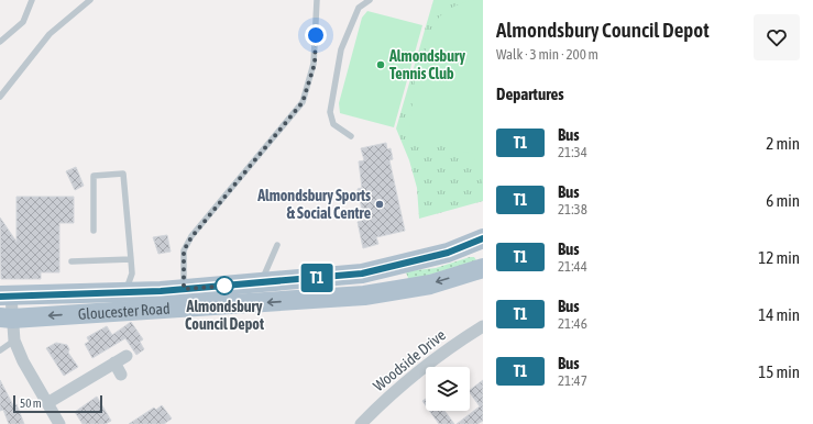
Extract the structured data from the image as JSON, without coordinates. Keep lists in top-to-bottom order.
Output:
{
  "streets": {
    "main road": ["Gloucester Road"],
    "street": ["Woodside Drive"]
  },
  "places": ["Almondsbury Tennis Club", "Almondsbury Sports & Social Centre", "Almondsbury Council Depot"],
  "lines": ["bus line T1"],
  "scale_bar": "50 m",
  "page": {
    "on_map": "T1",
    "heading": [
      ["Almondsbury Council Depot", "Walk · 3 min · 200 m"],
      "Departures"
    ],
    "list": [
      {
        "mark": "T1",
        "name": "Bus",
        "note": "21:34",
        "value": "2 min"
      },
      {
        "mark": "T1",
        "name": "Bus",
        "note": "21:38",
        "value": "6 min"
      },
      {
        "mark": "T1",
        "name": "Bus",
        "note": "21:44",
        "value": "12 min"
      },
      {
        "mark": "T1",
        "name": "Bus",
        "note": "21:46",
        "value": "14 min"
      },
      {
        "mark": "T1",
        "name": "Bus",
        "note": "21:47",
        "value": "15 min"
      }
    ],
    "scale": "50 m"
  }
}
